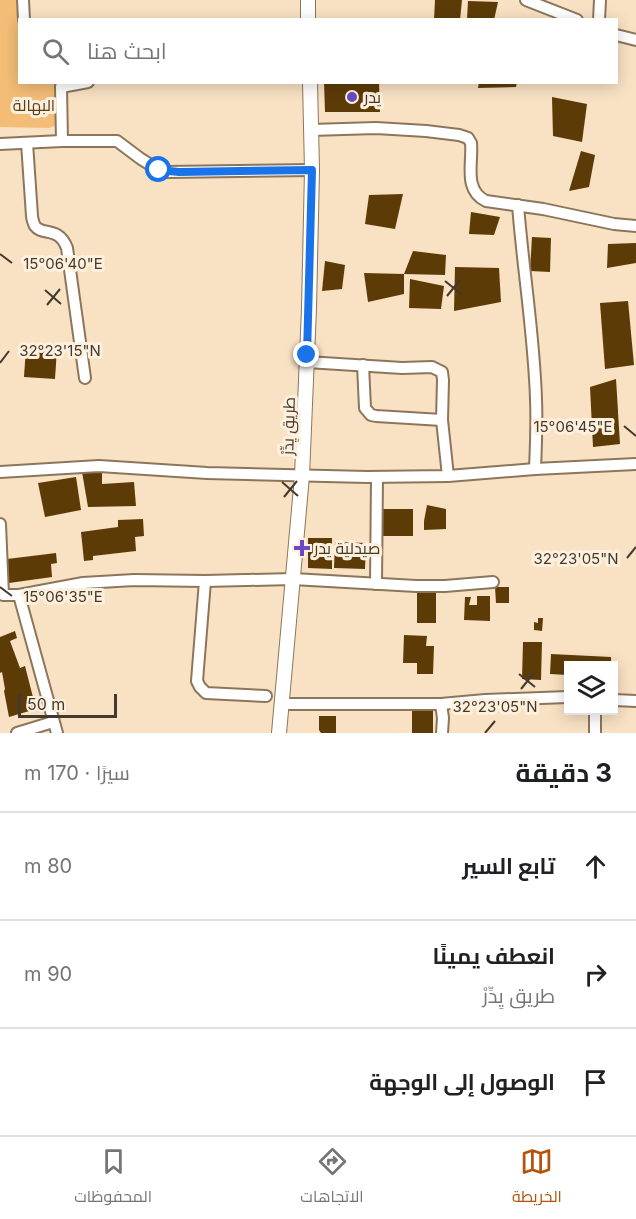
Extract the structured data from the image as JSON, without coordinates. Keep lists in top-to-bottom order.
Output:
{
  "streets": {
    "street": ["طريق يِدِّرْ"]
  },
  "parks": ["البهالة"],
  "places": {
    "other": ["يدر"],
    "health": ["صيدلية يدر"]
  },
  "scale_bar": "50 m",
  "page": {
    "search": "ابحث هنا",
    "scale": "50 m",
    "heading": ["3 دقيقة", "سيرًا · 170 m"],
    "list": [
      ["تابع السير", "80 m"],
      ["انعطف يمينًا", "طريق يِدِّرْ", "90 m"],
      "الوصول إلى الوجهة"
    ],
    "nav": ["الخريطة", "الاتجاهات", "المحفوظات"]
  },
  "coordinates": [
    "15°06'40\"E",
    "32°23'15\"N",
    "15°06'45\"E",
    "32°23'05\"N",
    "15°06'35\"E"
  ]
}
